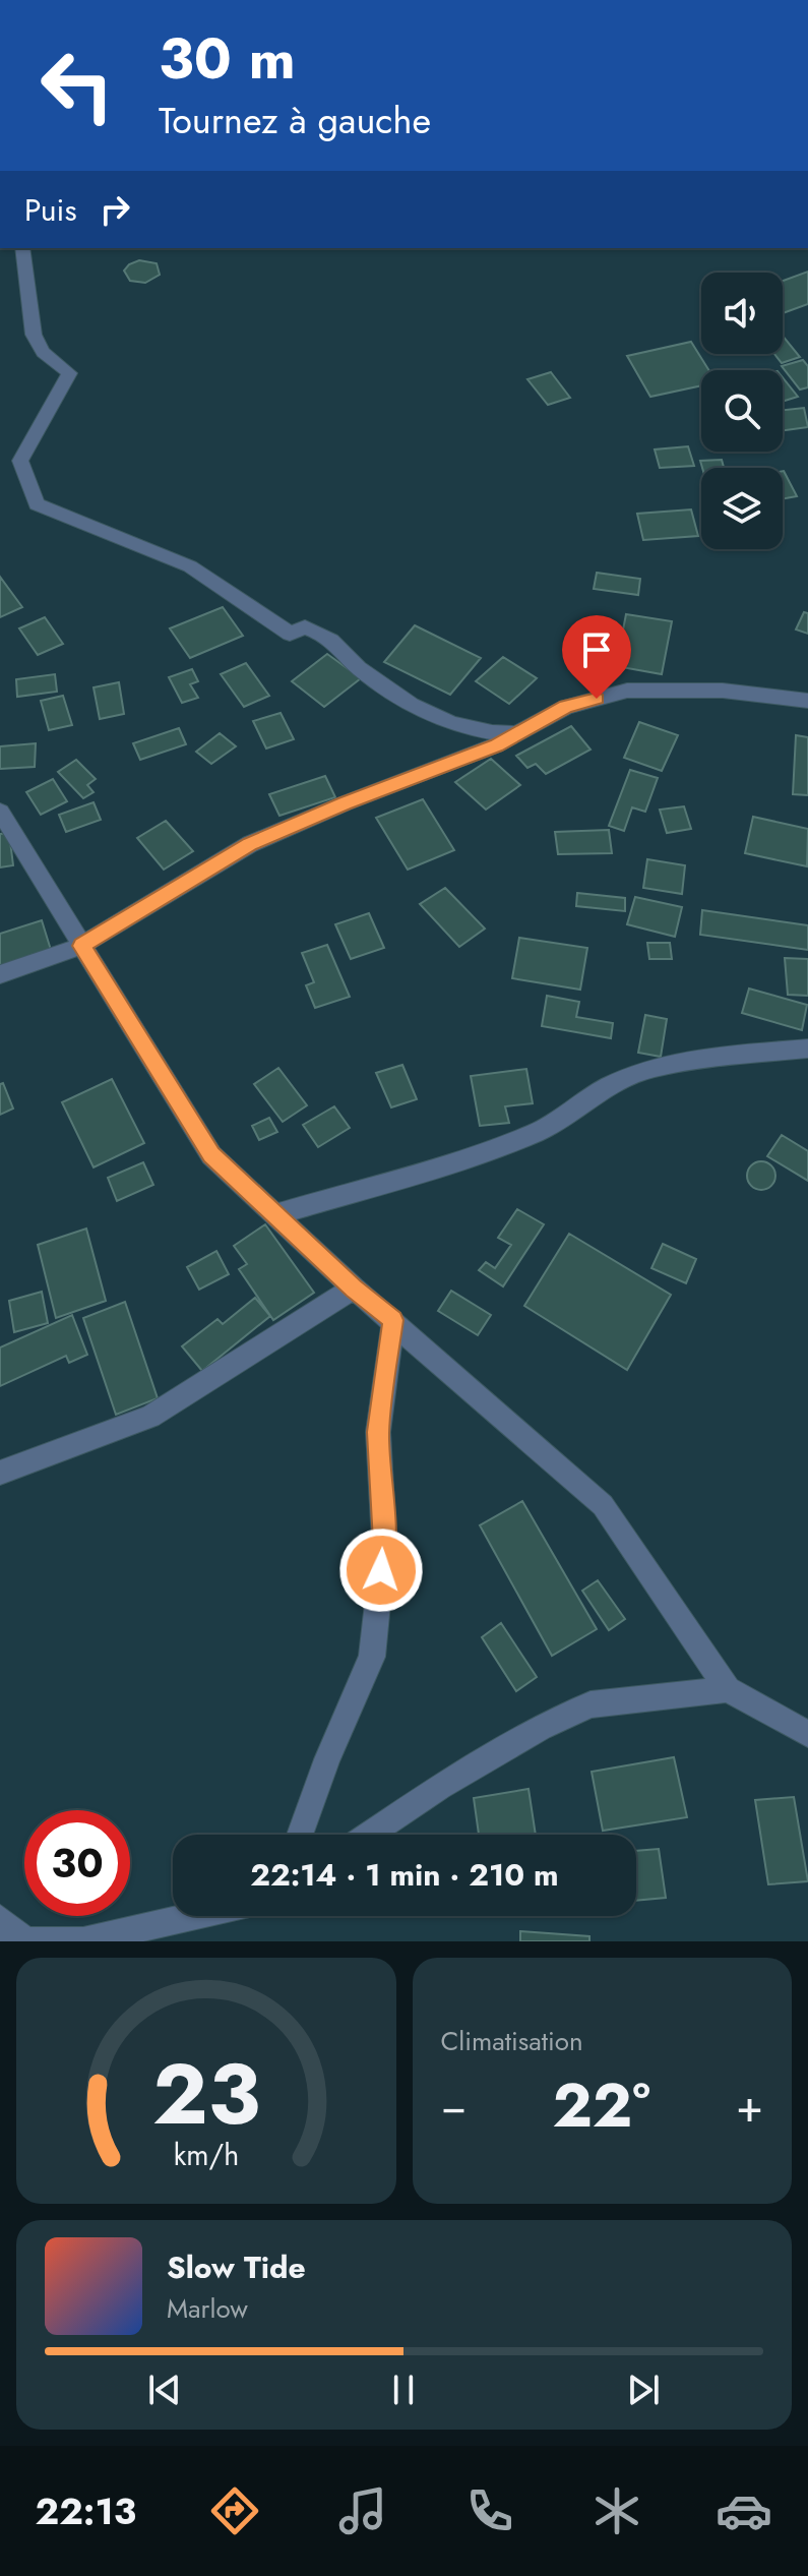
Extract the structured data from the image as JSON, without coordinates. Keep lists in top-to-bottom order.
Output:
{
  "page": {
    "turn": ["30 m", "Tournez à gauche"],
    "then": "Puis",
    "limit": "30",
    "trip": "22:14 · 1 min · 210 m",
    "tile": "Climatisation",
    "heat": ["−", "22°", "+"],
    "song": ["Slow Tide", "Marlow"],
    "tabs": "22:13",
    "gauge": ["23", "km/h"]
  }
}
